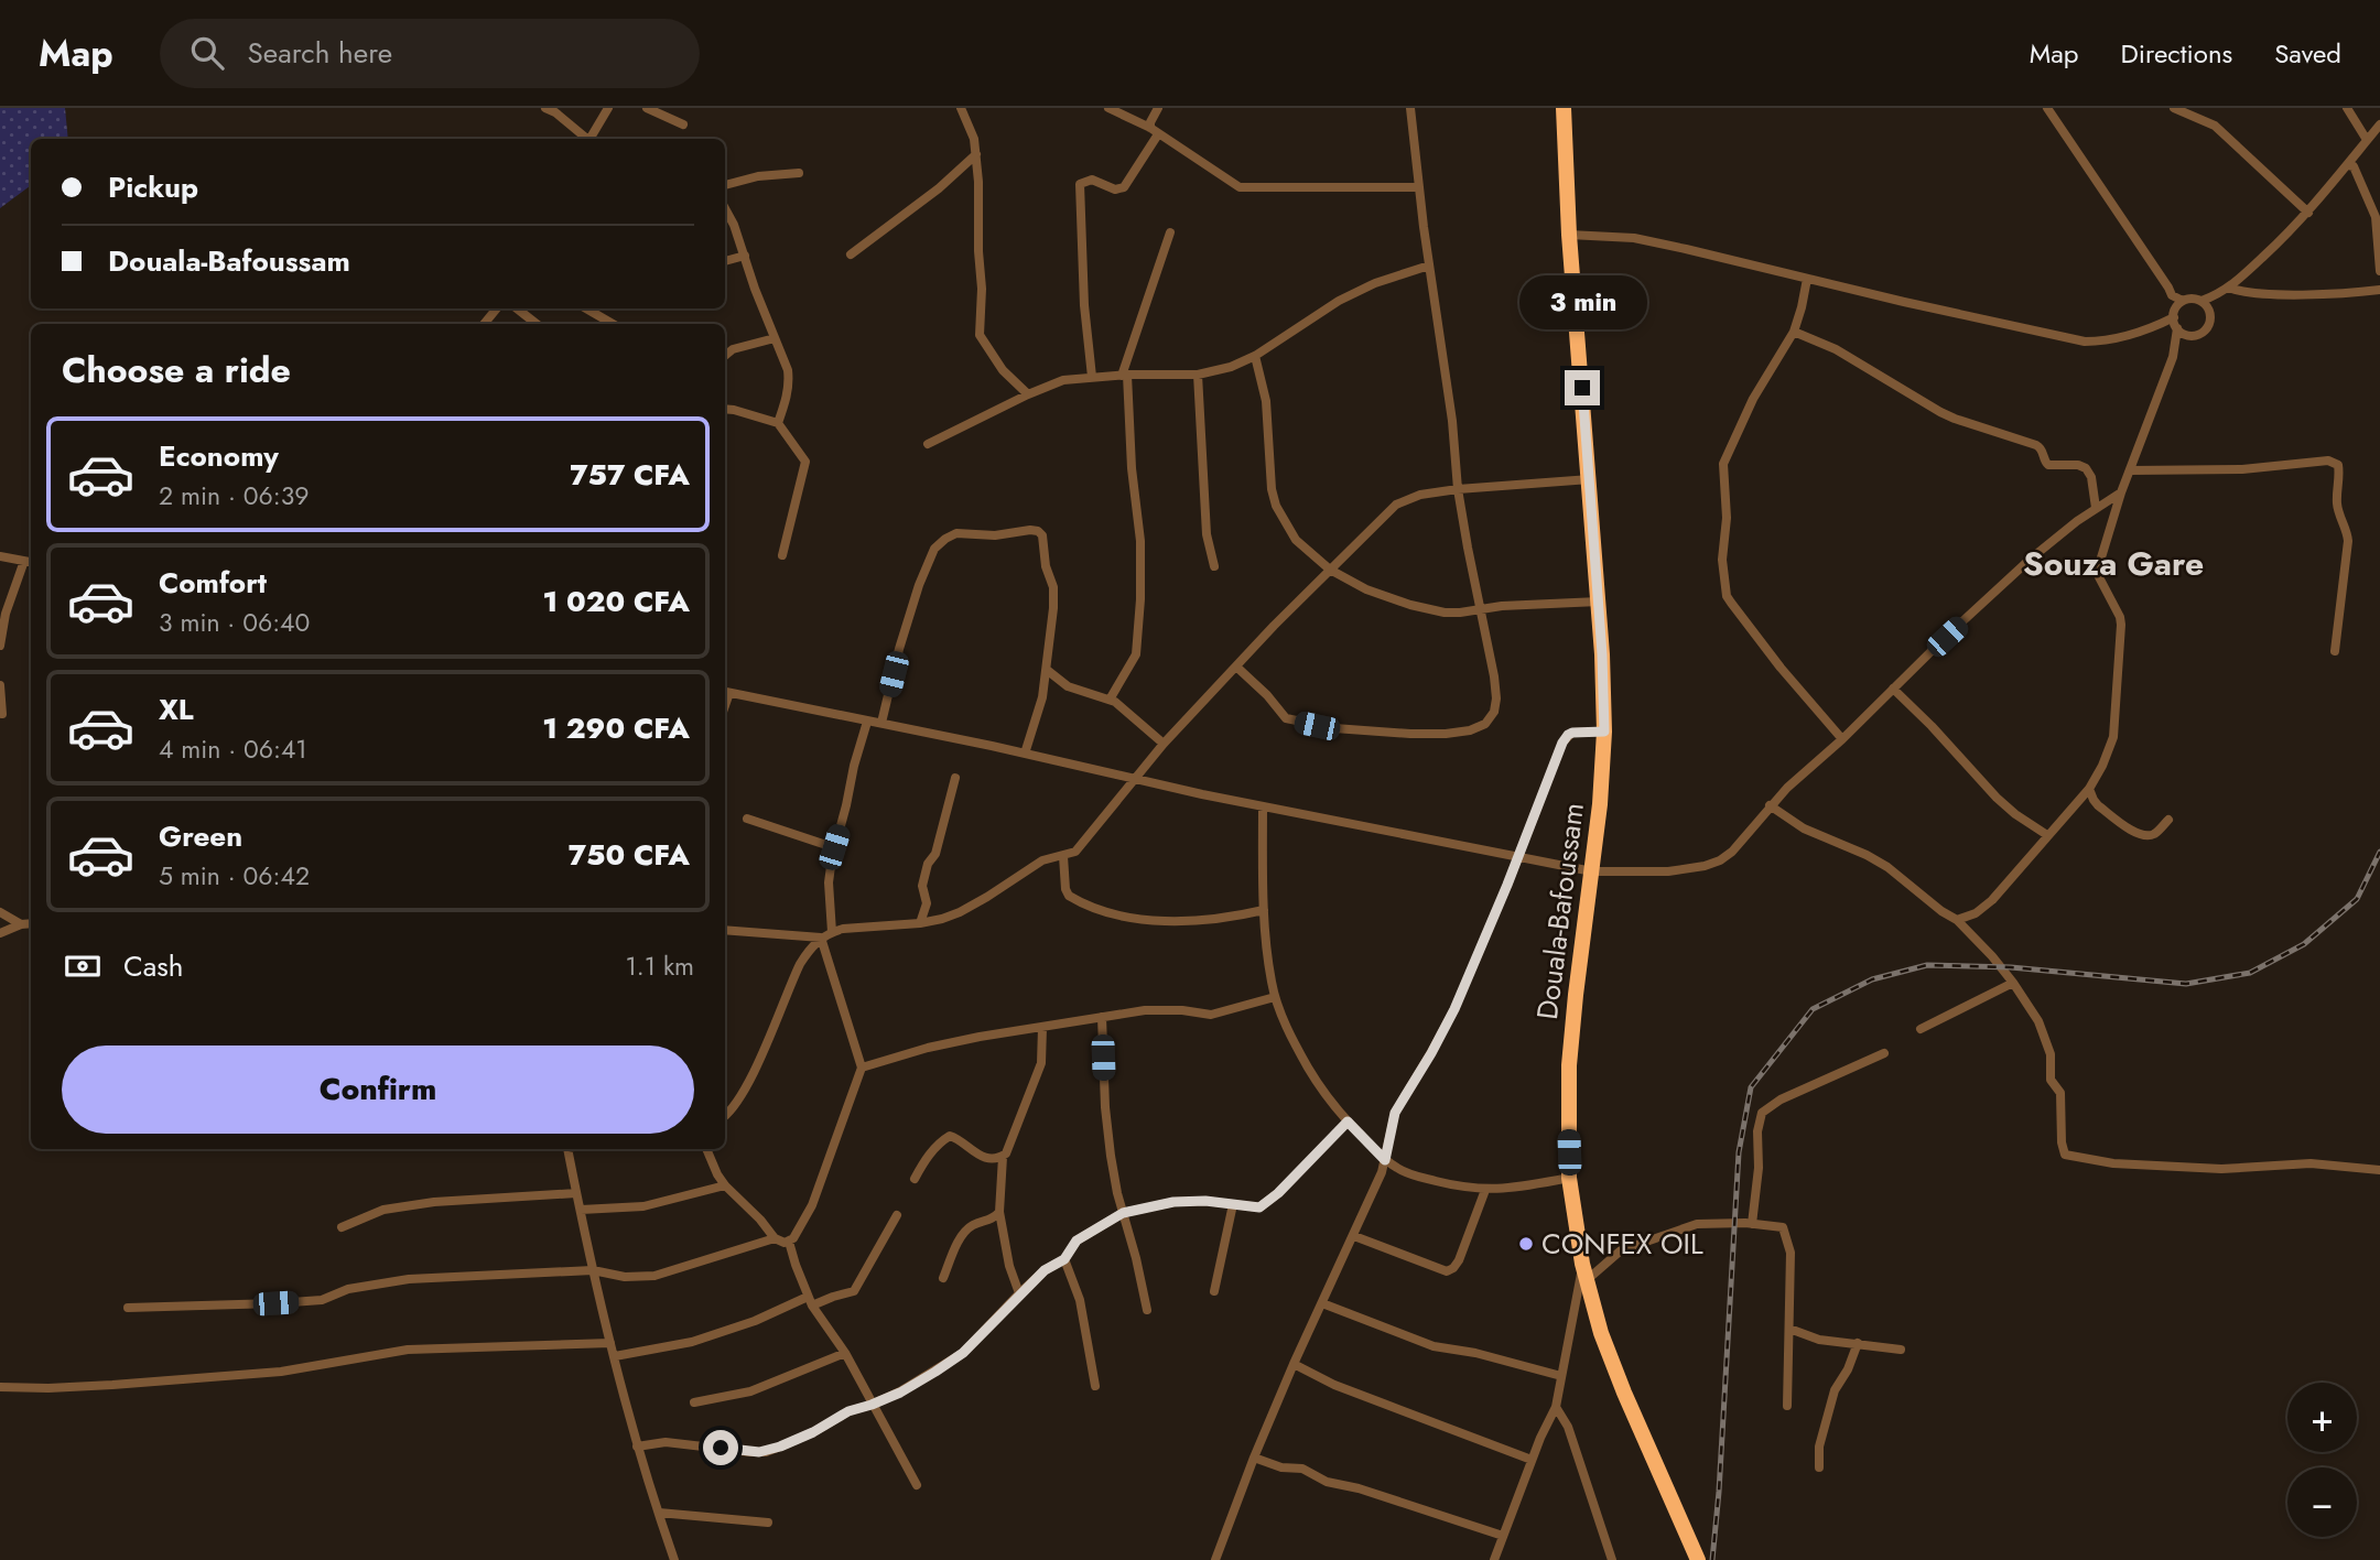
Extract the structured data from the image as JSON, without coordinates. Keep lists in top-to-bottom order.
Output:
{
  "streets": {
    "highway": ["Douala-Bafoussam"]
  },
  "districts": ["Souza Gare"],
  "places": ["CONFEX OIL"],
  "page": {
    "header": "Map",
    "search": "Search here",
    "nav": ["Map", "Directions", "Saved"],
    "banner": ["Pickup", "Douala-Bafoussam"],
    "bubble": "3 min",
    "heading": "Choose a ride",
    "list": [
      {
        "name": "Economy",
        "note": "2 min · 06:39",
        "value": "757 CFA"
      },
      {
        "name": "Comfort",
        "note": "3 min · 06:40",
        "value": "1 020 CFA"
      },
      {
        "name": "XL",
        "note": "4 min · 06:41",
        "value": "1 290 CFA"
      },
      {
        "name": "Green",
        "note": "5 min · 06:42",
        "value": "750 CFA"
      }
    ],
    "pay": ["Cash", "1.1 km"],
    "buttons": "Confirm",
    "map_buttons": ["+", "−"]
  }
}
